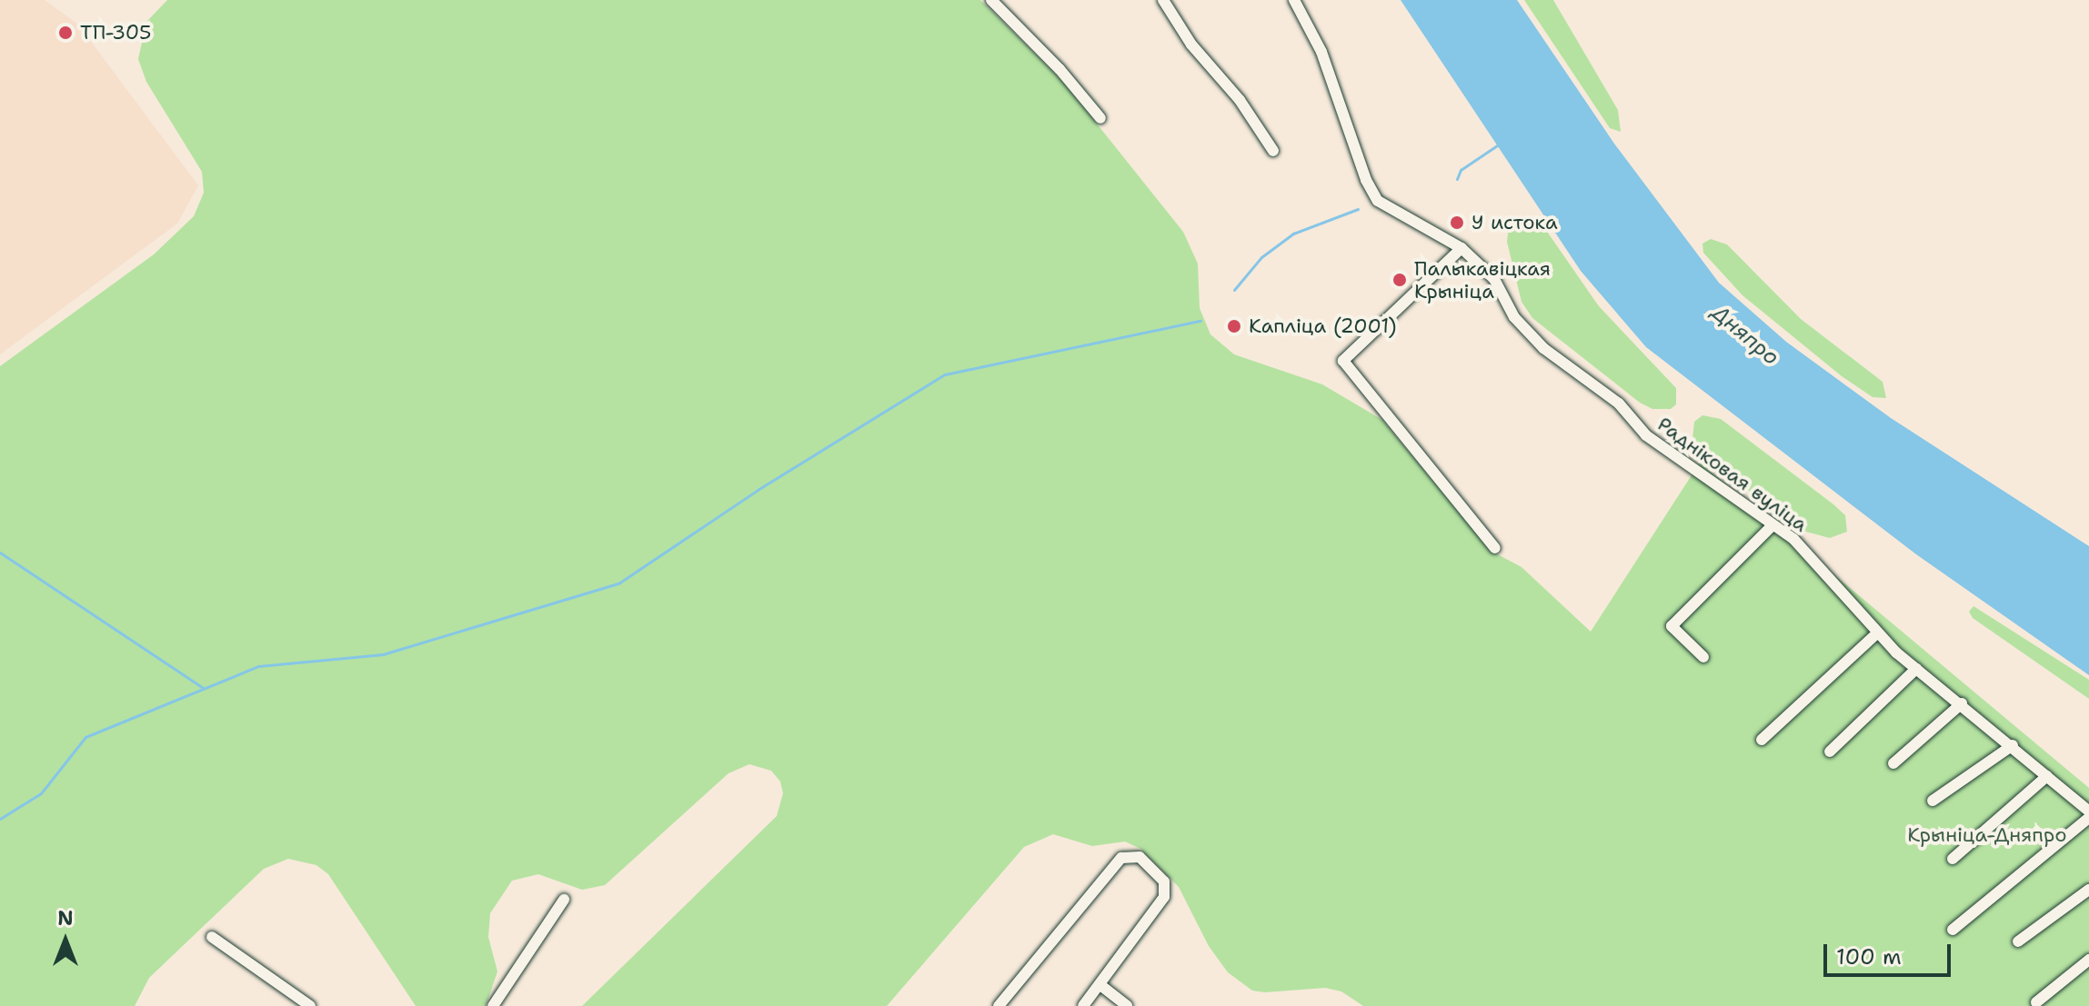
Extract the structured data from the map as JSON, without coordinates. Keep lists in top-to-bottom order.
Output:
{
  "streets": {
    "street": ["Радніковая вуліца"]
  },
  "water": ["Дняпро"],
  "parks": ["Крыніца-Дняпро"],
  "places": [
    "ТП-305",
    "У истока",
    "Палыкавіцкая Крыніца",
    "Капліца (2001)"
  ],
  "scale_bar": "100 m",
  "north": "top"
}
